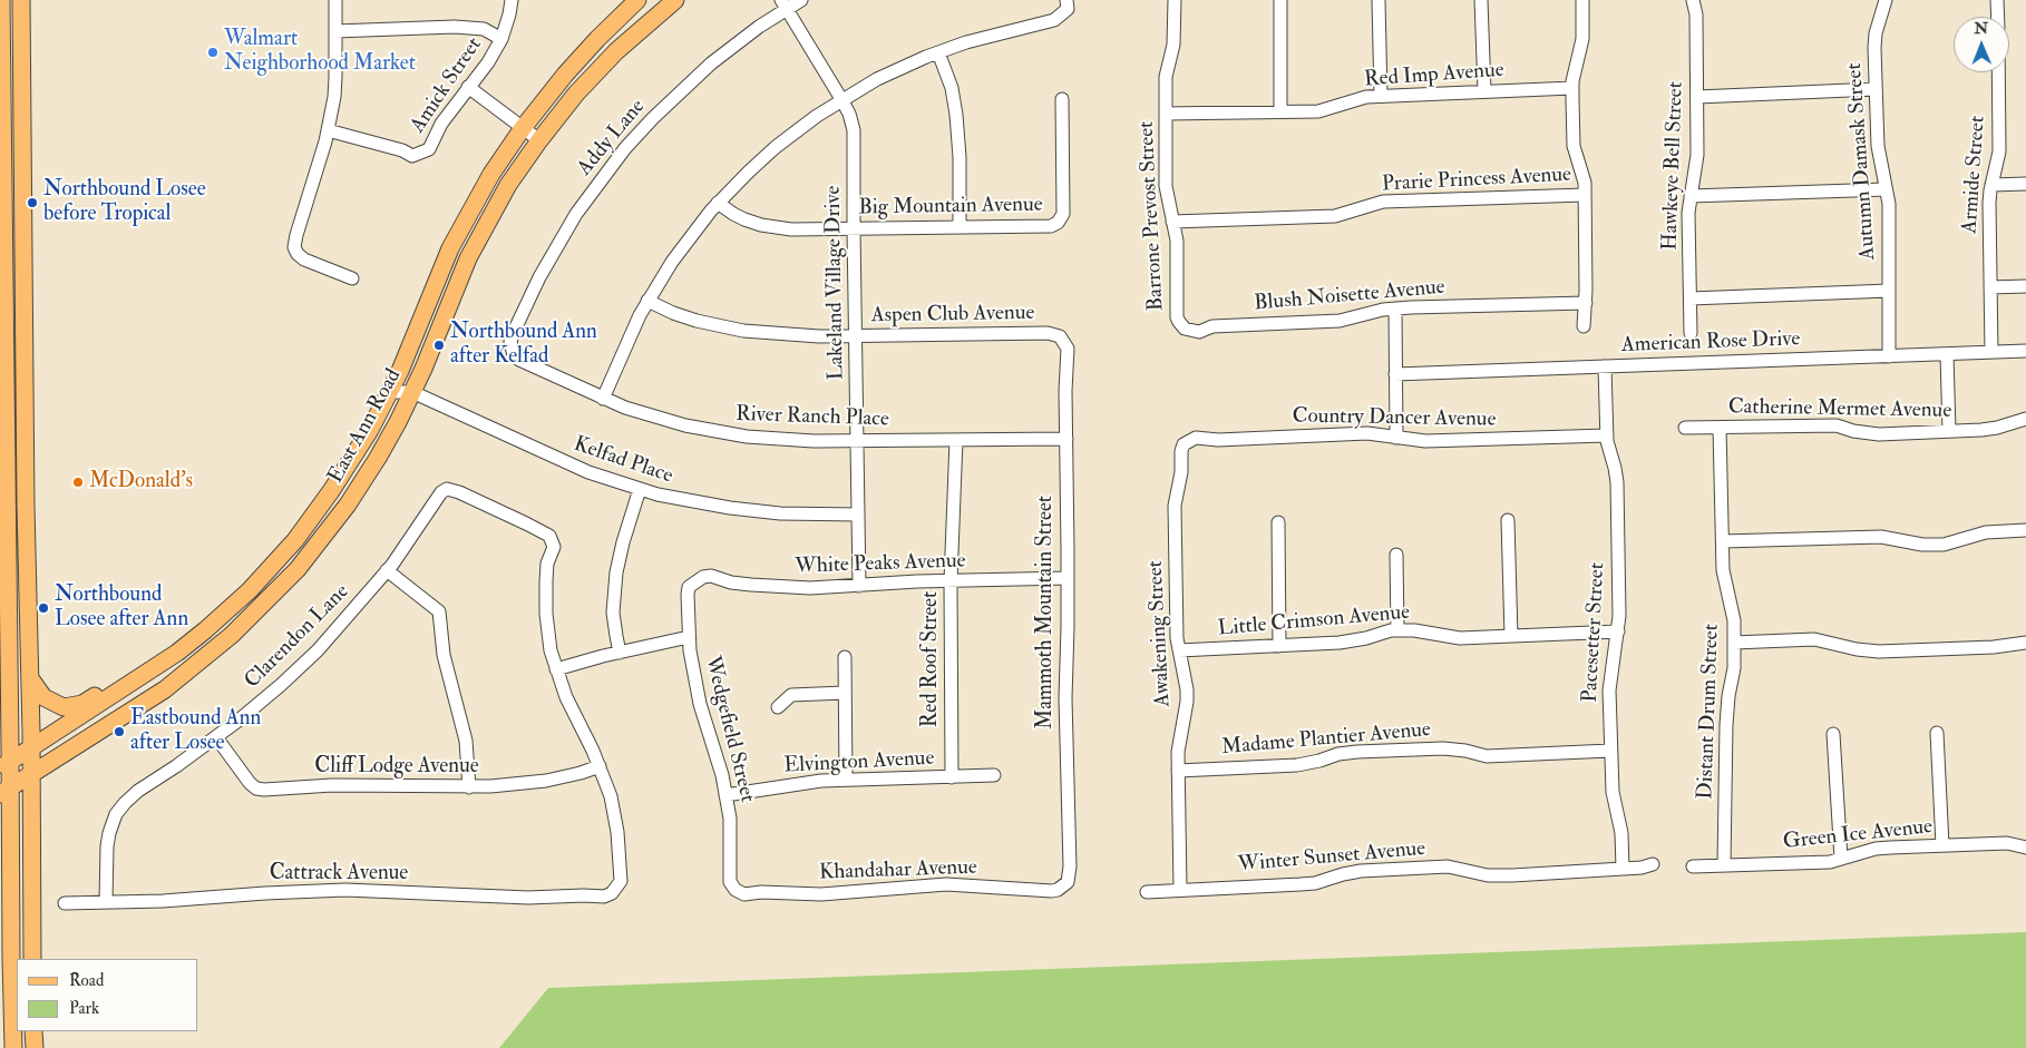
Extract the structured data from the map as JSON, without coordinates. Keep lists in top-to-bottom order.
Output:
{
  "streets": {
    "main road": ["East Ann Road"],
    "street": [
      "Red Imp Avenue",
      "Amick Street",
      "Addy Lane",
      "Autumn Damask Street",
      "Hawkeye Bell Street",
      "Armide Street",
      "Prarie Princess Avenue",
      "Big Mountain Avenue",
      "Barrone Prevost Street",
      "Lakeland Village Drive",
      "Blush Noisette Avenue",
      "Aspen Club Avenue",
      "American Rose Drive",
      "Catherine Mermet Avenue",
      "River Ranch Place",
      "Country Dancer Avenue",
      "Kelfad Place",
      "White Peaks Avenue",
      "Mammoth Mountain Street",
      "Little Crimson Avenue",
      "Pacesetter Street",
      "Awakening Street",
      "Clarendon Lane",
      "Red Roof Street",
      "Distant Drum Street",
      "Wedgefield Street",
      "Madame Plantier Avenue",
      "Elvington Avenue",
      "Cliff Lodge Avenue",
      "Green Ice Avenue",
      "Winter Sunset Avenue",
      "Khandahar Avenue",
      "Cattrack Avenue"
    ]
  },
  "crossings": [
    ["Red Imp Avenue", "Barrone Prevost Street"],
    ["Addy Lane", "Lakeland Village Drive"],
    ["Addy Lane", "River Ranch Place"],
    ["Autumn Damask Street", "American Rose Drive"],
    ["Armide Street", "American Rose Drive"],
    ["Prarie Princess Avenue", "Barrone Prevost Street"],
    ["Big Mountain Avenue", "Lakeland Village Drive"],
    ["Barrone Prevost Street", "Blush Noisette Avenue"],
    ["Lakeland Village Drive", "Aspen Club Avenue"],
    ["Lakeland Village Drive", "River Ranch Place"],
    ["Lakeland Village Drive", "Kelfad Place"],
    ["Lakeland Village Drive", "White Peaks Avenue"],
    ["Aspen Club Avenue", "Mammoth Mountain Street"],
    ["American Rose Drive", "Pacesetter Street"],
    ["Catherine Mermet Avenue", "Distant Drum Street"],
    ["River Ranch Place", "Mammoth Mountain Street"],
    ["River Ranch Place", "Red Roof Street"],
    ["Country Dancer Avenue", "Pacesetter Street"],
    ["Country Dancer Avenue", "Awakening Street"],
    ["East Ann Road", "Kelfad Place"],
    ["White Peaks Avenue", "Mammoth Mountain Street"],
    ["White Peaks Avenue", "Red Roof Street"],
    ["White Peaks Avenue", "Wedgefield Street"],
    ["Mammoth Mountain Street", "Khandahar Avenue"],
    ["Little Crimson Avenue", "Pacesetter Street"],
    ["Little Crimson Avenue", "Awakening Street"],
    ["Pacesetter Street", "Madame Plantier Avenue"],
    ["Pacesetter Street", "Winter Sunset Avenue"],
    ["Awakening Street", "Madame Plantier Avenue"],
    ["Awakening Street", "Winter Sunset Avenue"],
    ["Clarendon Lane", "Cliff Lodge Avenue"],
    ["Clarendon Lane", "Cattrack Avenue"],
    ["Red Roof Street", "Elvington Avenue"],
    ["Distant Drum Street", "Green Ice Avenue"],
    ["Wedgefield Street", "Elvington Avenue"],
    ["Wedgefield Street", "Khandahar Avenue"],
    ["Cliff Lodge Avenue", "Cattrack Avenue"]
  ],
  "places": [
    "Walmart Neighborhood Market",
    "Northbound Losee before Tropical",
    "Northbound Ann after Kelfad",
    "McDonald's",
    "Northbound Losee after Ann",
    "Eastbound Ann after Losee"
  ],
  "legend": ["Road", "Park"],
  "north": "top"
}
